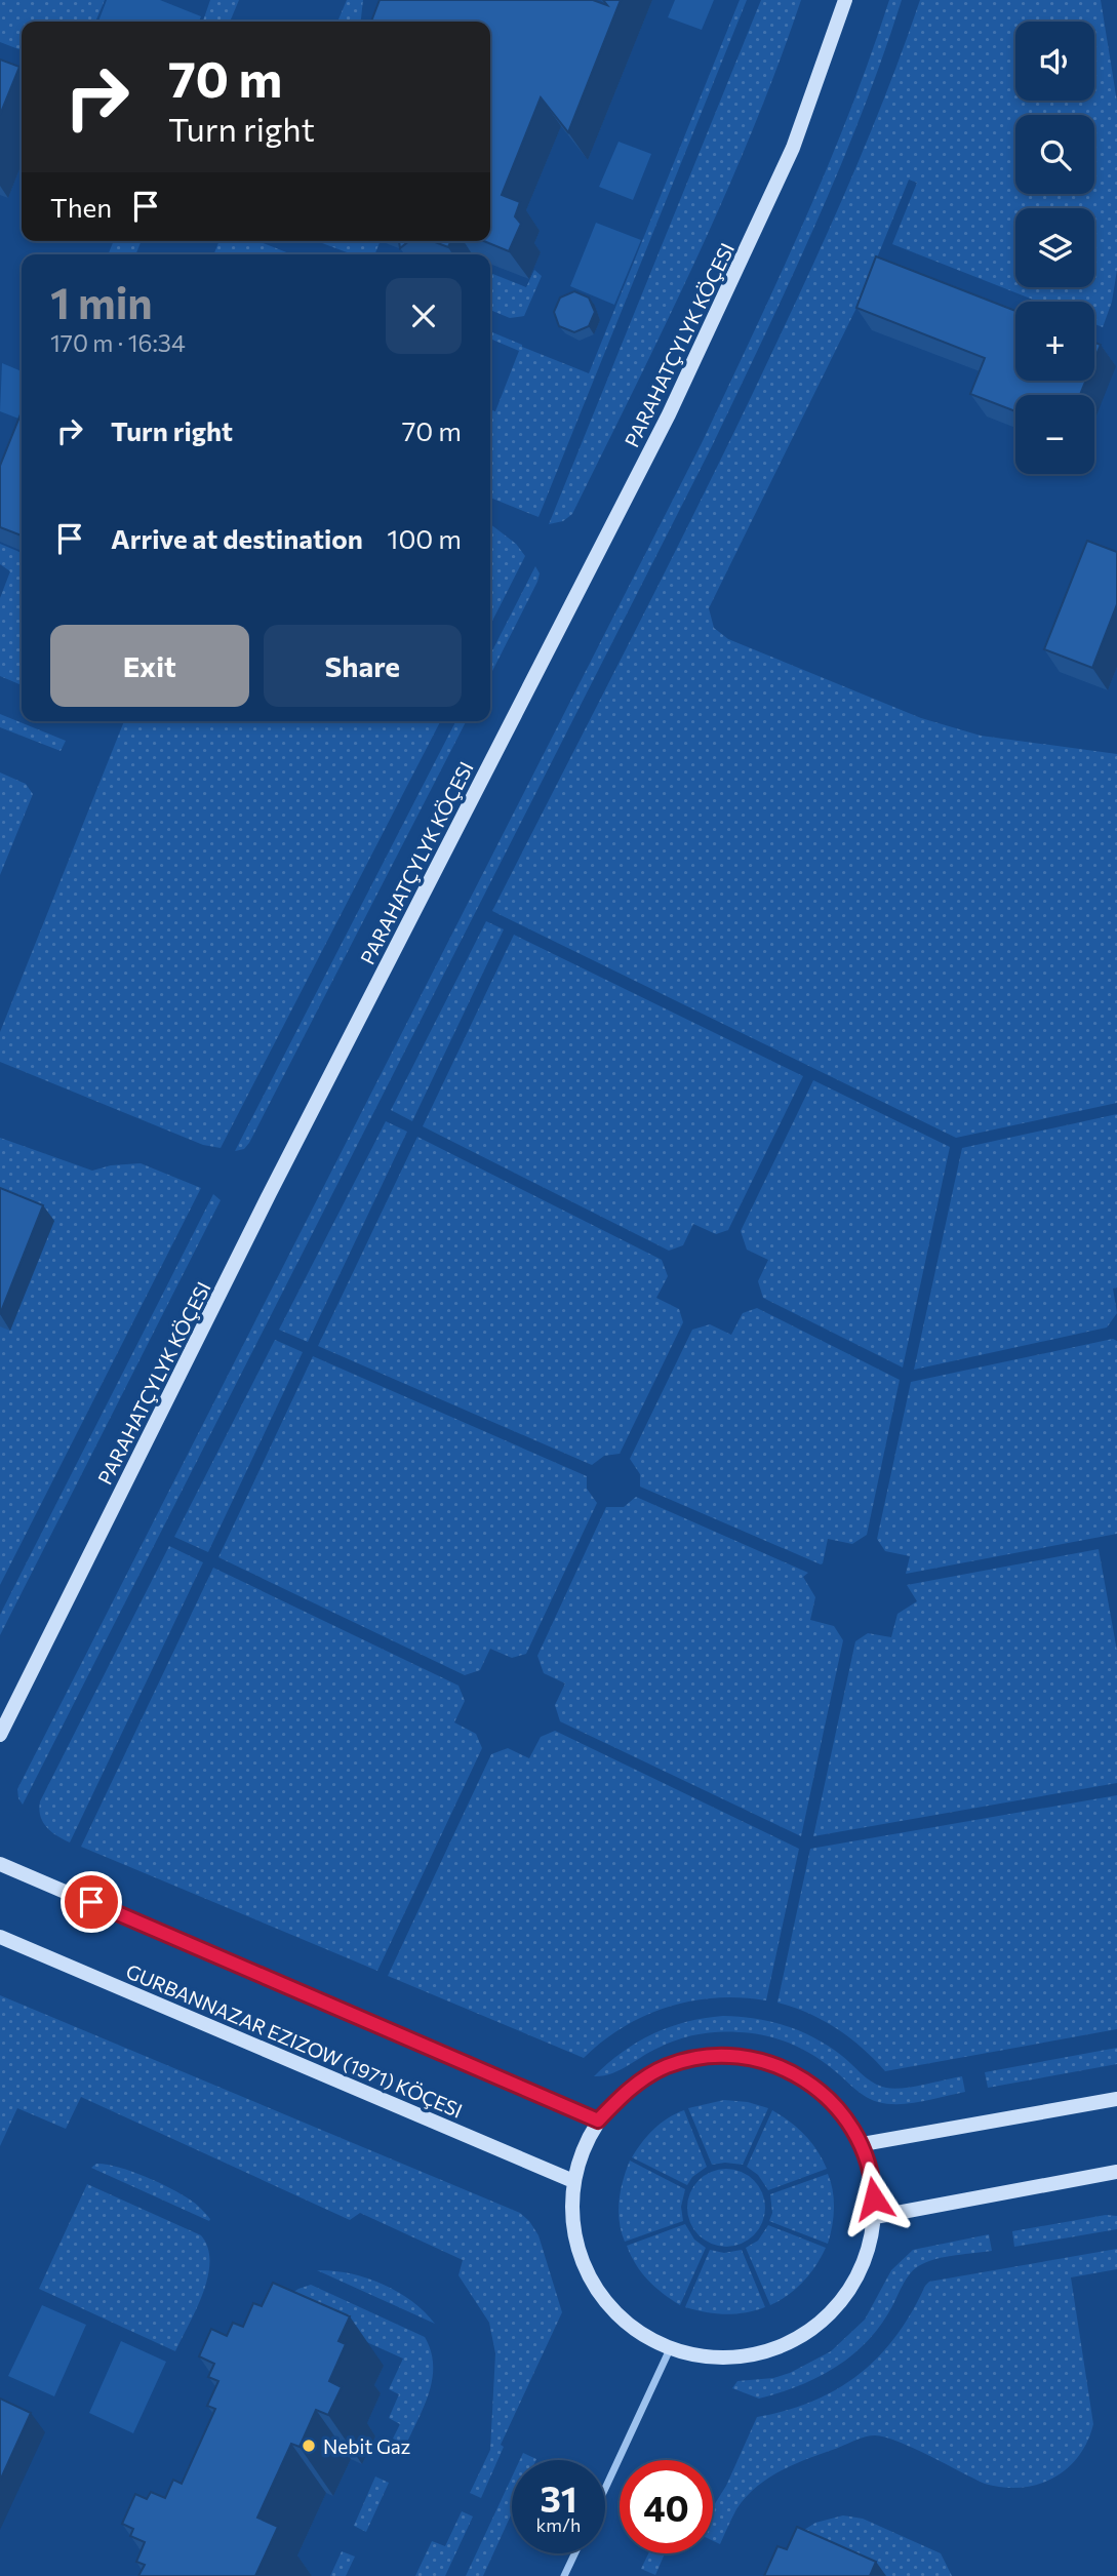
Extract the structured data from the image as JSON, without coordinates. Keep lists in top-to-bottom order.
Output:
{
  "streets": {
    "street": ["PARAHATÇYLYK KÖÇESI", "GURBANNAZAR EZIZOW (1971) KÖÇESI"]
  },
  "places": ["Nebit Gaz"],
  "page": {
    "map_buttons": ["+", "−"],
    "turn": ["70 m", "Turn right"],
    "then": "Then",
    "heading": ["1 min", "170 m · 16:34"],
    "list": [
      {
        "name": "Turn right",
        "value": "70 m"
      },
      {
        "name": "Arrive at destination",
        "value": "100 m"
      }
    ],
    "buttons": ["Exit", "Share"],
    "speed": "31 km/h",
    "limit": "40"
  }
}
